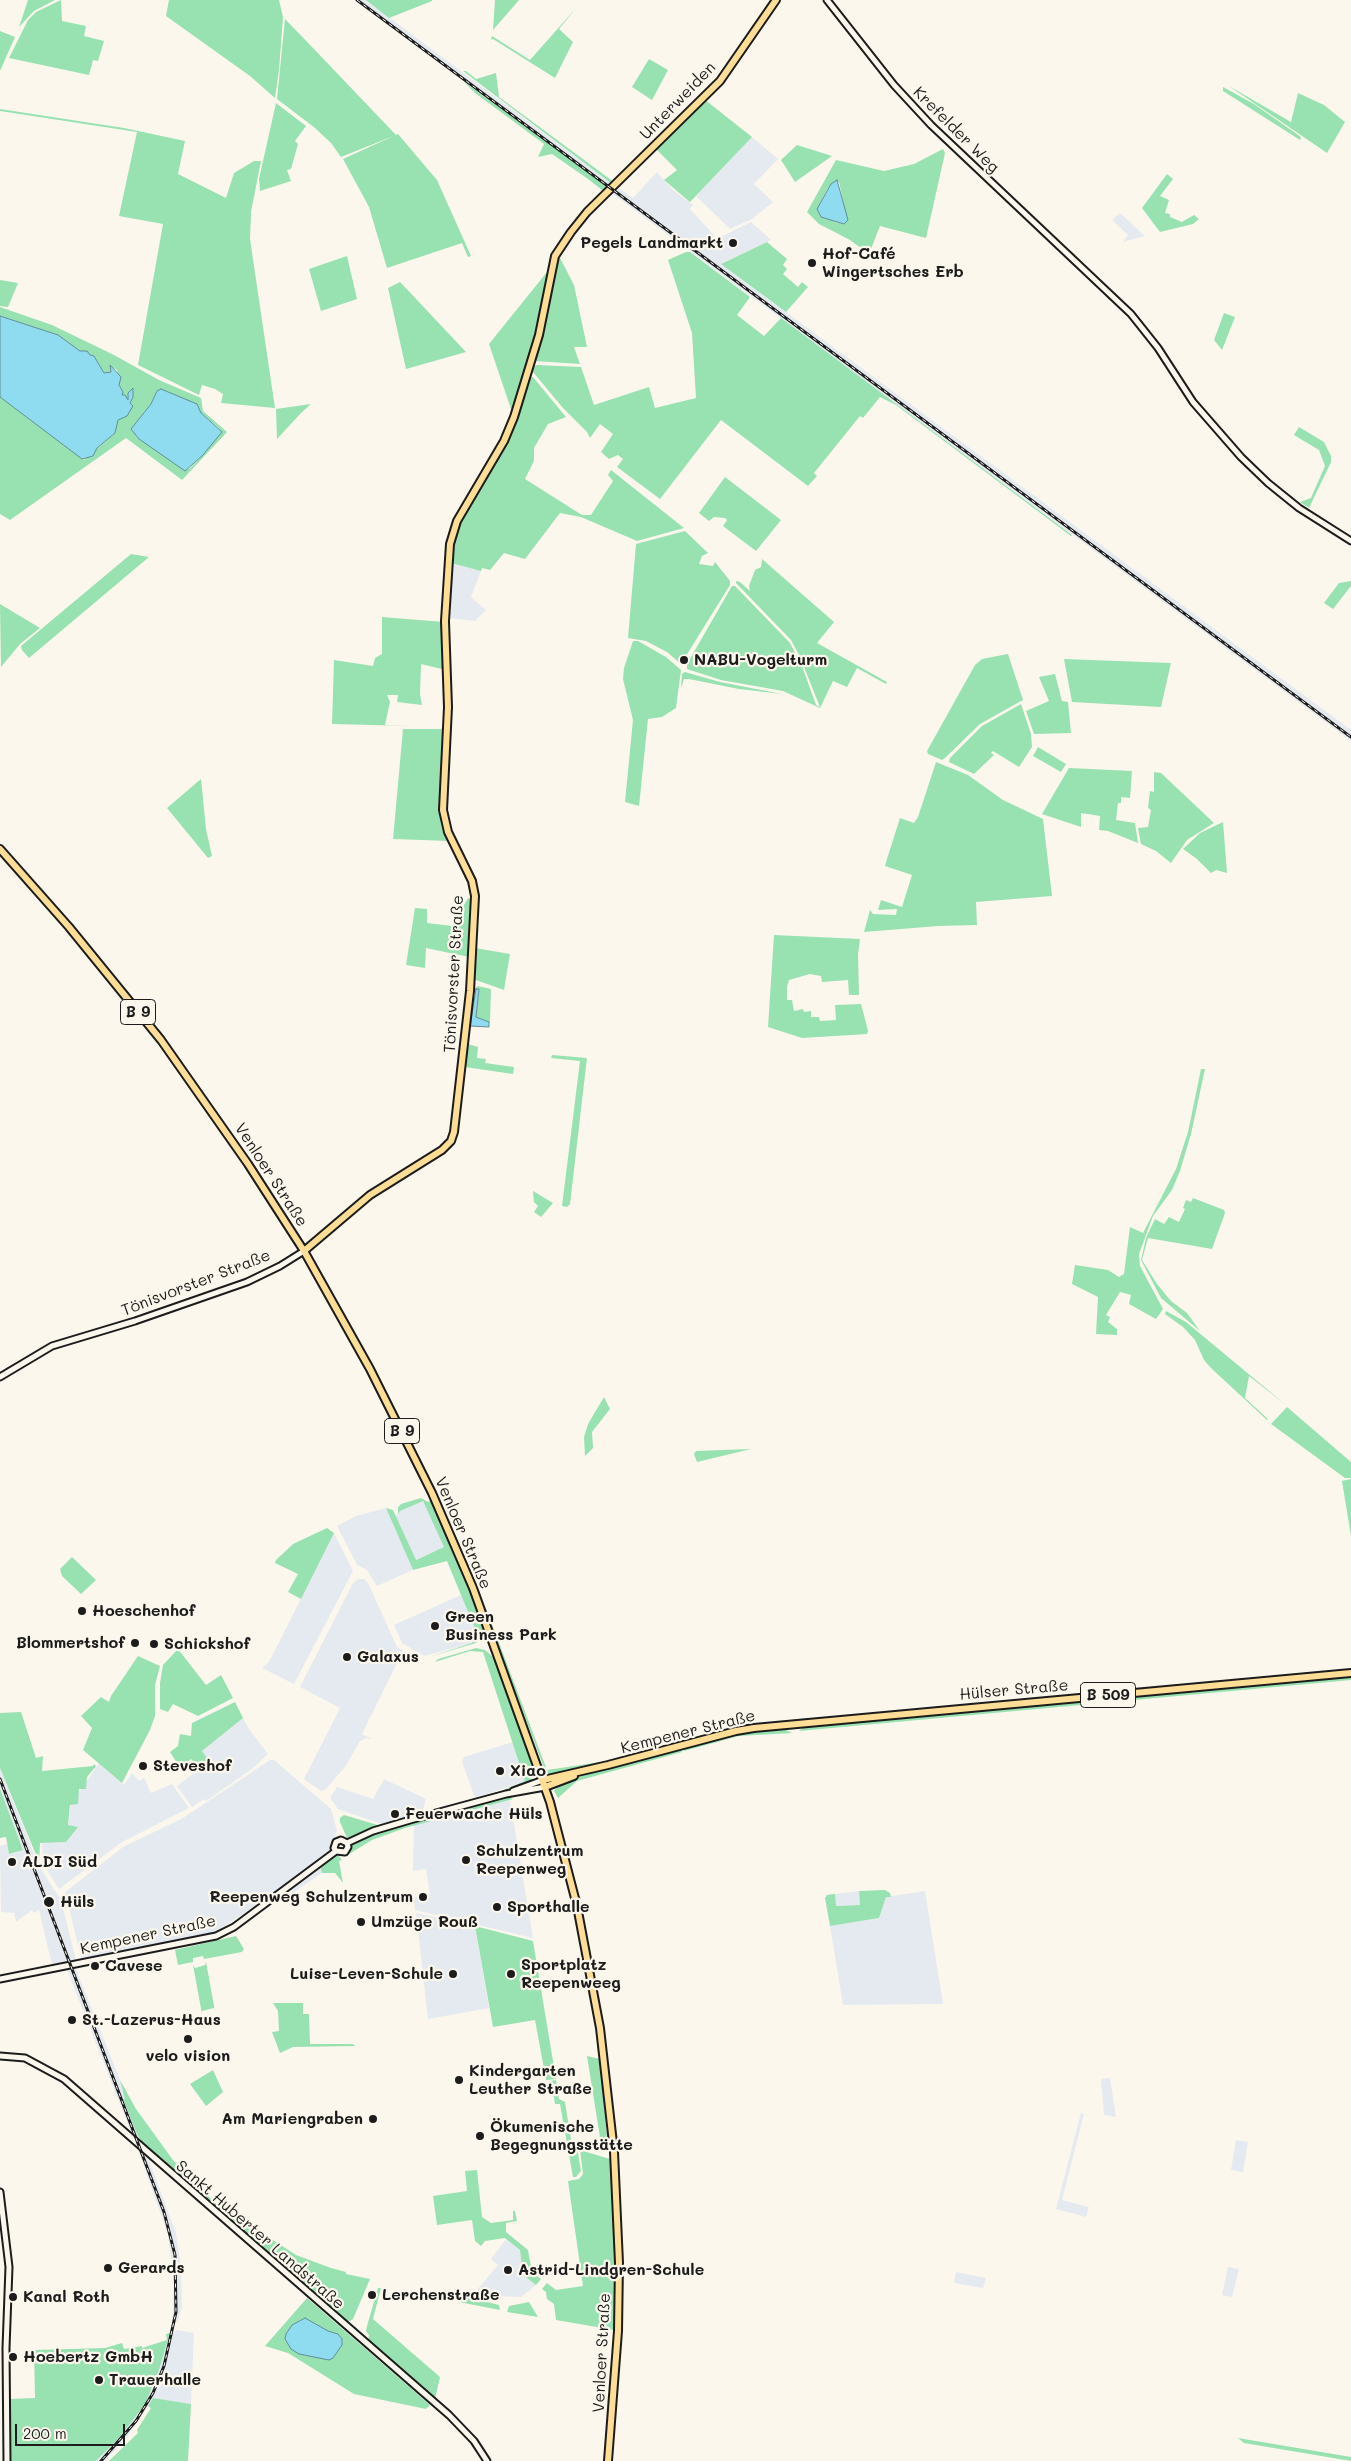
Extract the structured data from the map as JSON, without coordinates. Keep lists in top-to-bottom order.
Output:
{
  "streets": {
    "main road": [
      "Unterweiden",
      "Tönisvorster Straße",
      "B 9",
      "Venloer Straße",
      "Hülser Straße",
      "B 509",
      "Kempener Straße"
    ],
    "street": ["Krefelder Weg", "Sankt Huberter Landstraße"]
  },
  "crossings": [
    ["Unterweiden", "Tönisvorster Straße"],
    ["Tönisvorster Straße", "Venloer Straße"],
    ["Venloer Straße", "Kempener Straße"],
    ["Hülser Straße", "Kempener Straße"]
  ],
  "places": [
    "Pegels Landmarkt",
    "Hof-Café Wingertsches Erb",
    "NABU-Vogelturm",
    "Hoeschenhof",
    "Green Business Park",
    "Blommertshof",
    "Schickshof",
    "Galaxus",
    "Steveshof",
    "Xiao",
    "Feuerwache Hüls",
    "Schulzentrum Reepenweg",
    "ALDI Süd",
    "Reepenweg Schulzentrum",
    "Hüls",
    "Sporthalle",
    "Umzüge Rouß",
    "Cavese",
    "Luise-Leven-Schule",
    "Sportplatz Reepenweeg",
    "St.-Lazerus-Haus",
    "velo vision",
    "Kindergarten Leuther Straße",
    "Am Mariengraben",
    "Ökumenische Begegnungsstätte",
    "Gerards",
    "Astrid-Lindgren-Schule",
    "Lerchenstraße",
    "Kanal Roth",
    "Hoebertz GmbH",
    "Trauerhalle"
  ],
  "scale_bar": "200 m"
}
